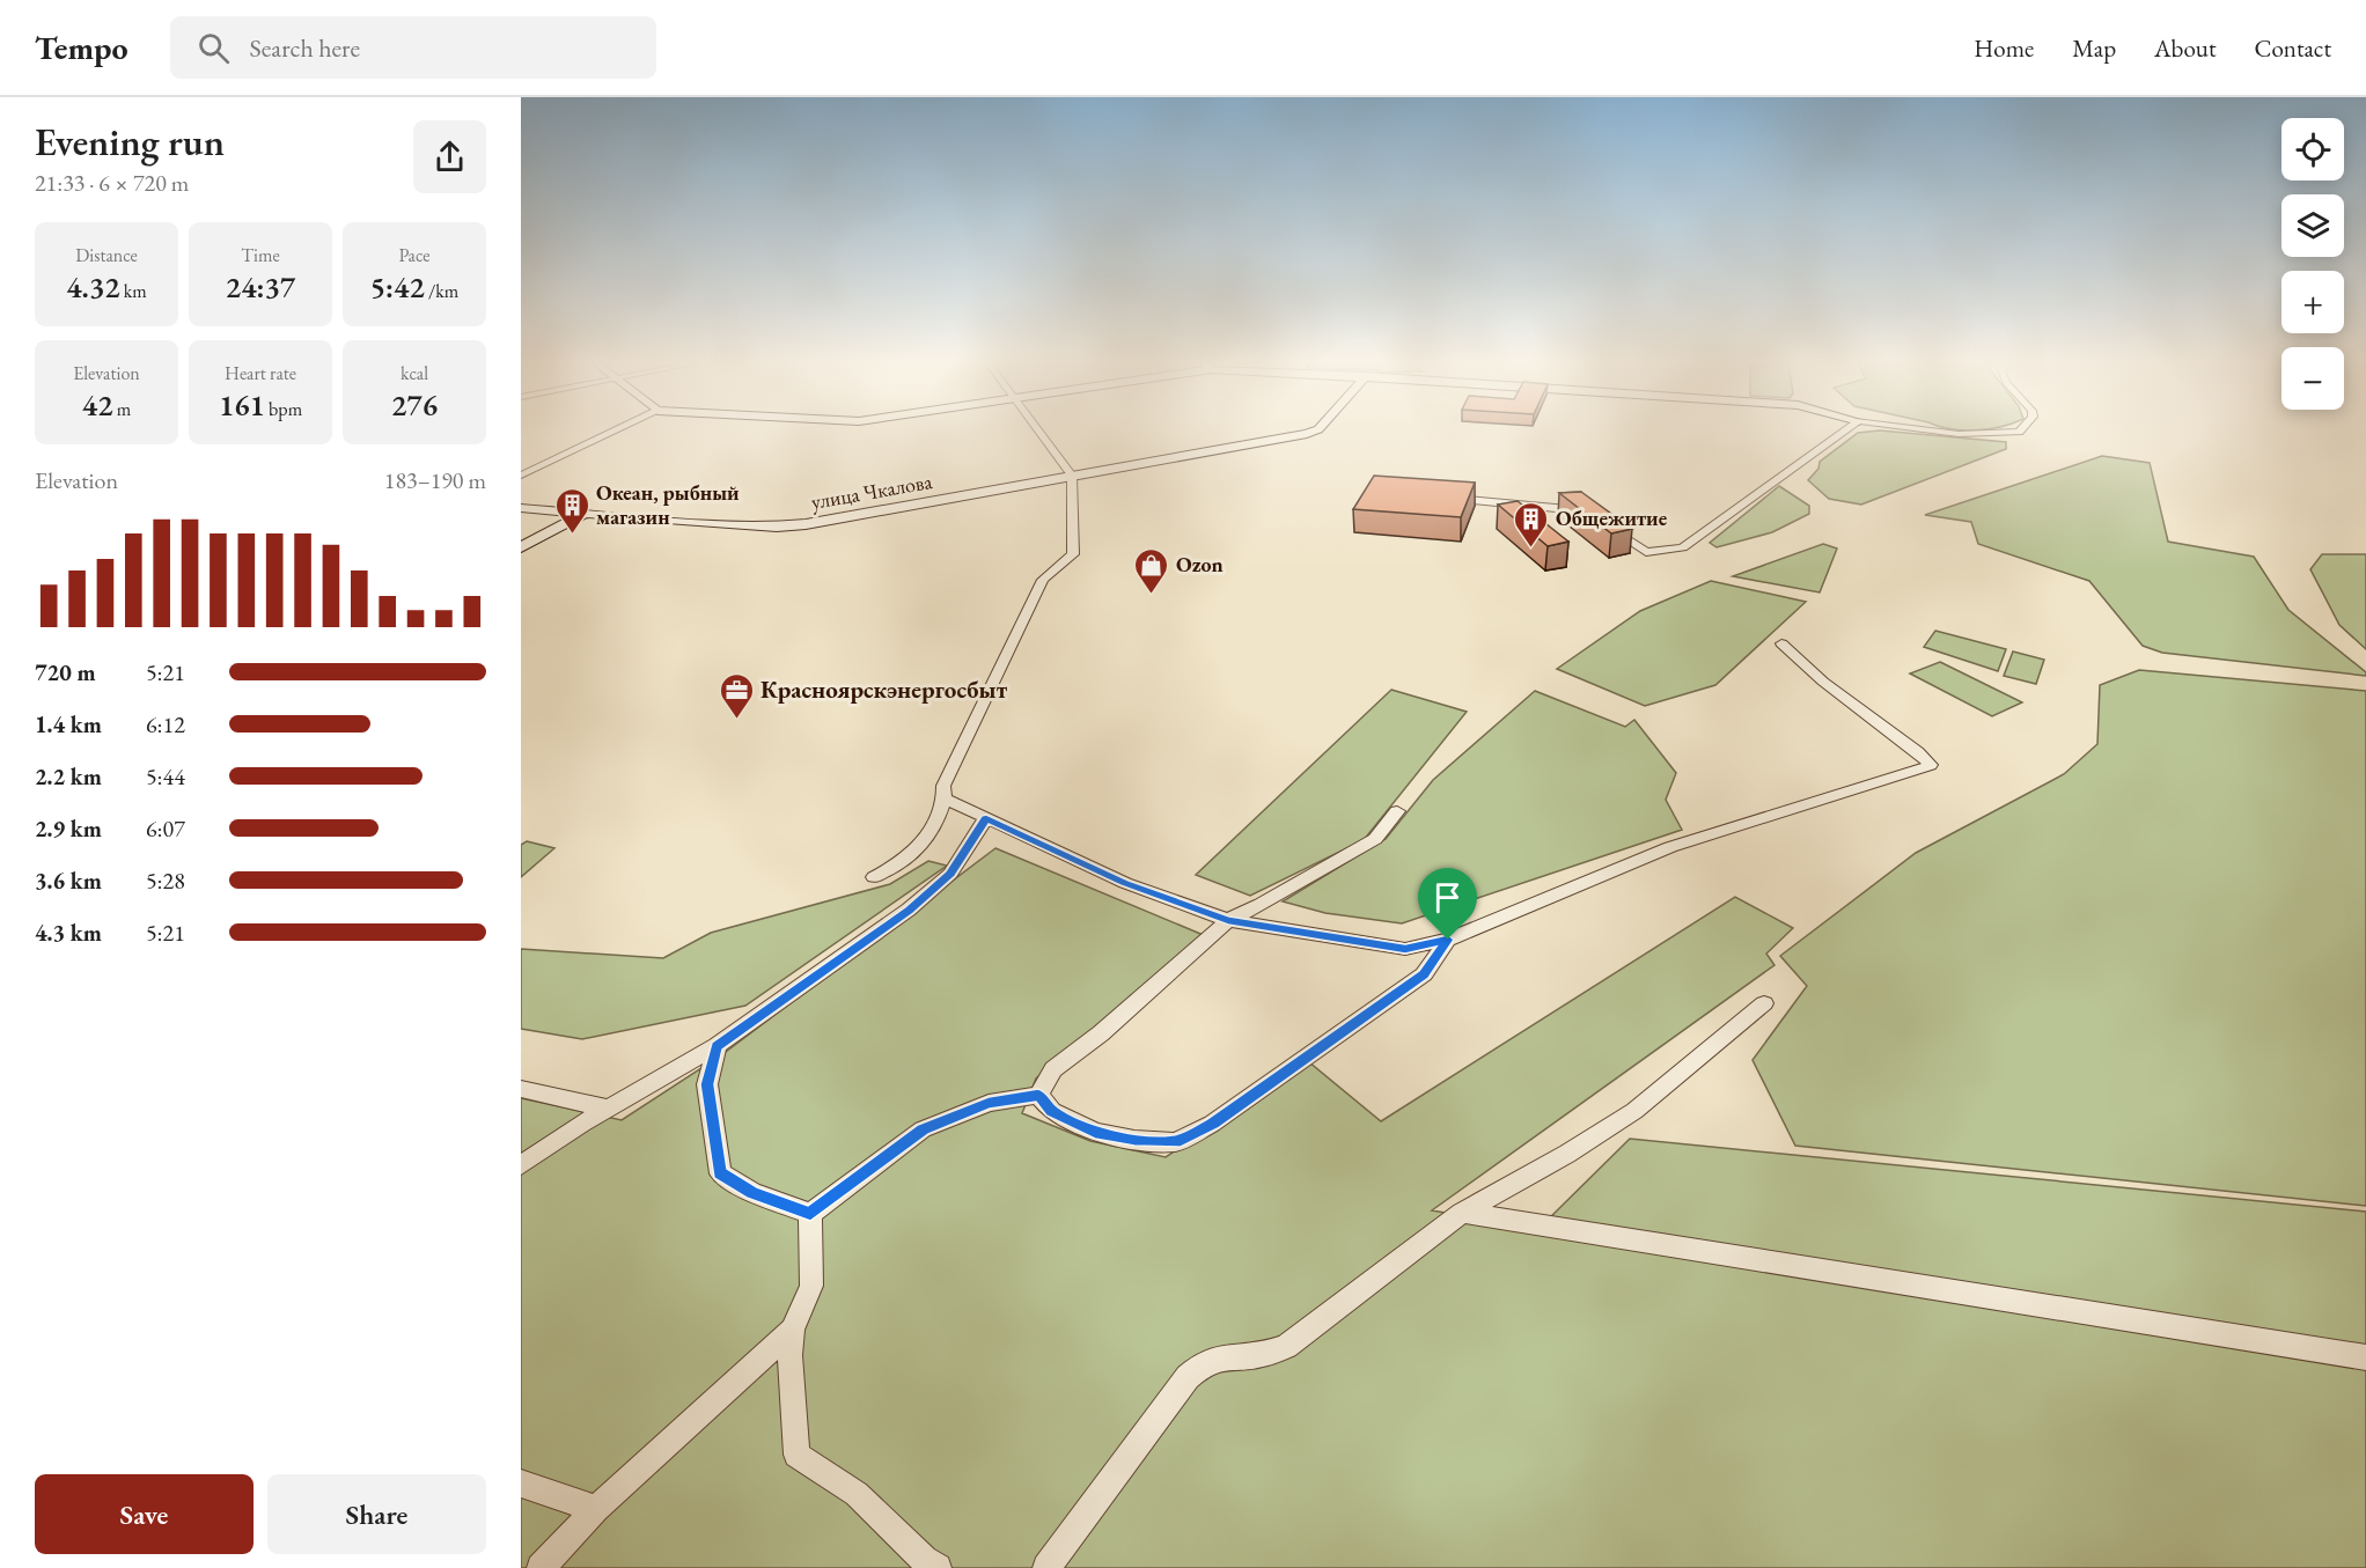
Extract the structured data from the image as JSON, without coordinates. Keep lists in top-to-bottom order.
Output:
{
  "streets": {
    "main road": ["улица Чкалова"]
  },
  "places": {
    "building": ["Океан, рыбный магазин", "Общежитие"],
    "shop": ["Ozon"],
    "office": ["Красноярскэнергосбыт"]
  },
  "page": {
    "header": "Tempo",
    "search": "Search here",
    "nav": [
      "Home",
      "Map",
      "About",
      "Contact"
    ],
    "heading": ["Evening run", "21:33 · 6 × 720 m"],
    "map_buttons": ["+", "−"],
    "stats": [
      ["Distance", "4.32 km"],
      ["Time", "24:37"],
      ["Pace", "5:42 /km"],
      ["Elevation", "42 m"],
      ["Heart rate", "161 bpm"],
      ["kcal", "276"]
    ],
    "chart": ["Elevation", "183–190 m"],
    "list": [
      {
        "name": "720 m",
        "note": "5:21"
      },
      {
        "name": "1.4 km",
        "note": "6:12"
      },
      {
        "name": "2.2 km",
        "note": "5:44"
      },
      {
        "name": "2.9 km",
        "note": "6:07"
      },
      {
        "name": "3.6 km",
        "note": "5:28"
      },
      {
        "name": "4.3 km",
        "note": "5:21"
      }
    ],
    "buttons": ["Save", "Share"]
  }
}
